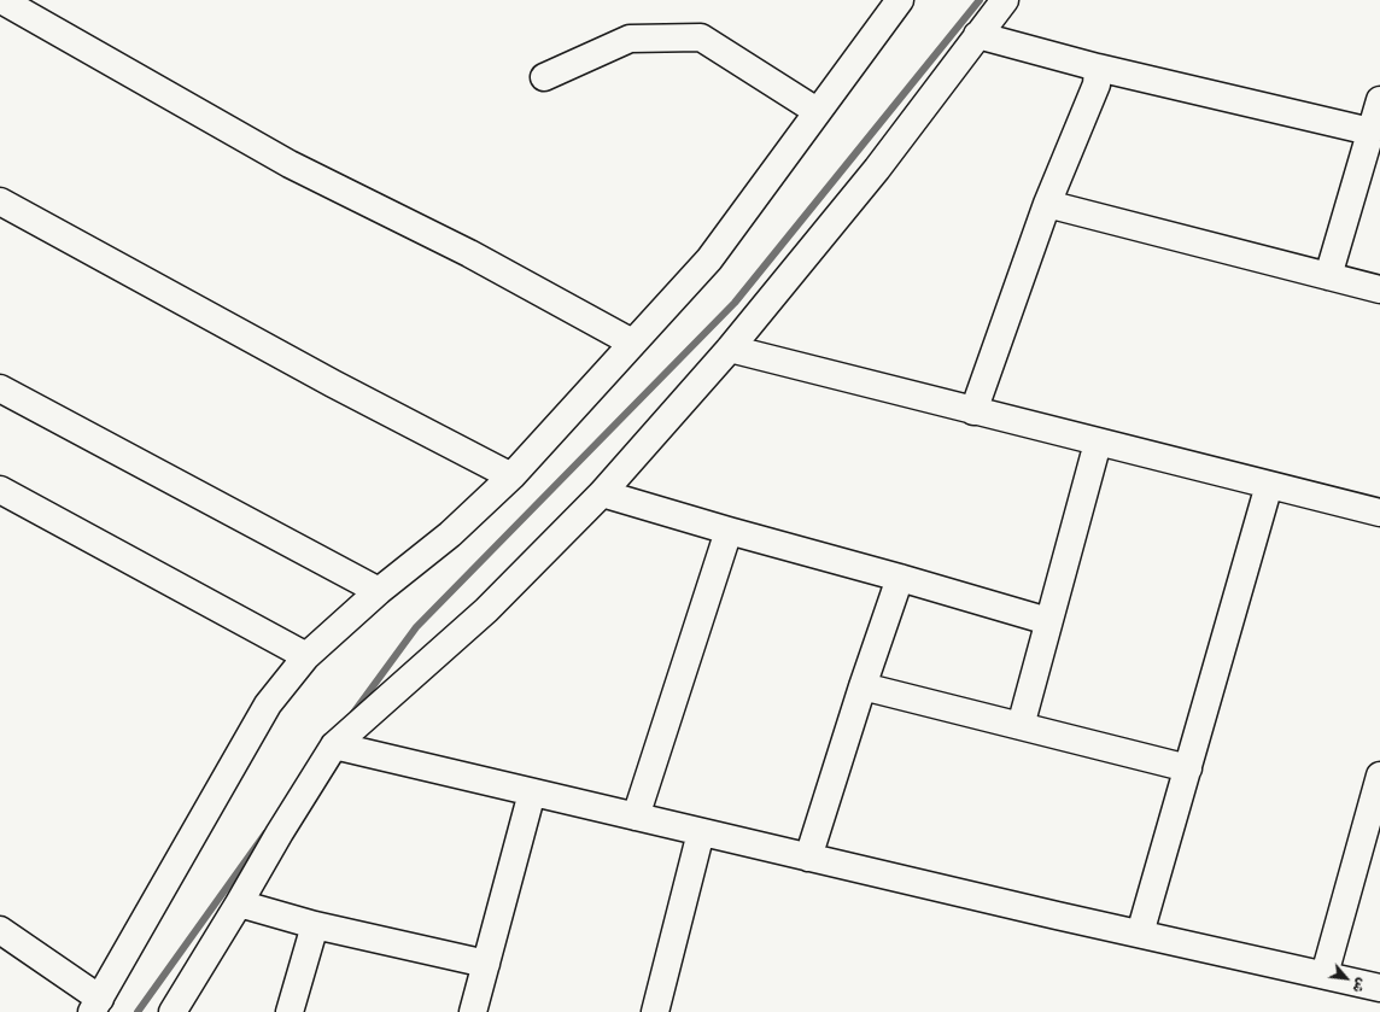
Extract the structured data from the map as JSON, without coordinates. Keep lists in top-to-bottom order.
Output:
{
  "north": "bottom right"
}
